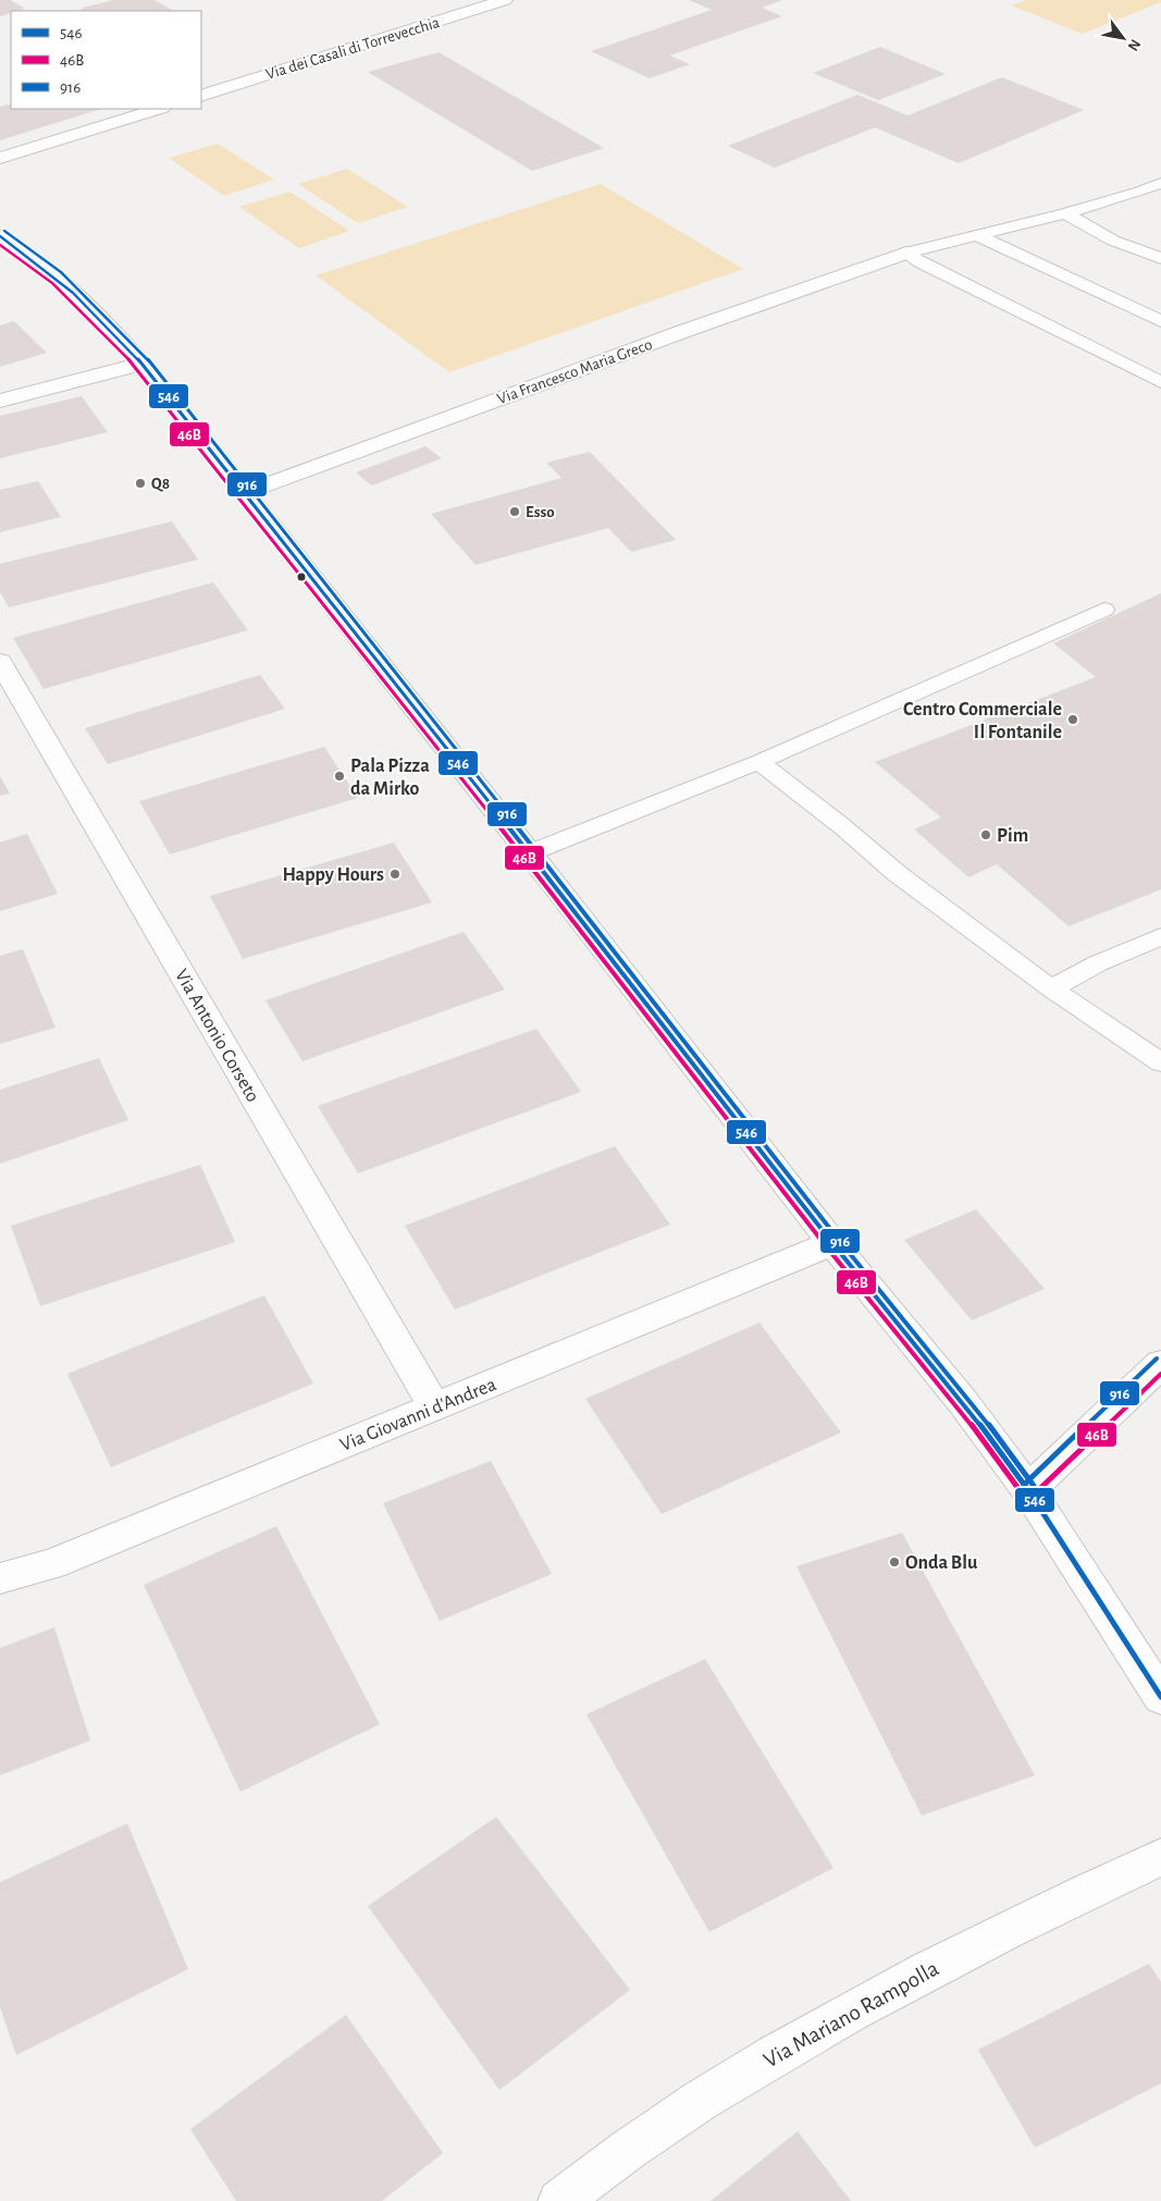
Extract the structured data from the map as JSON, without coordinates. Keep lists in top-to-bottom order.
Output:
{
  "streets": {
    "street": [
      "Via dei Casali di Torrevecchia",
      "Via Francesco Maria Greco",
      "Via Antonio Corseto",
      "Via Giovanni d'Andrea",
      "Via Mariano Rampolla"
    ]
  },
  "crossings": [
    ["Via Antonio Corseto", "Via Giovanni d'Andrea"]
  ],
  "places": [
    "Q8",
    "Esso",
    "Centro Commerciale Il Fontanile",
    "Pala Pizza da Mirko",
    "Pim",
    "Happy Hours",
    "Onda Blu"
  ],
  "lines": ["transit line 916", "transit line 546", "transit line 46B"],
  "legend": ["546", "46B", "916"],
  "north": "bottom right"
}
